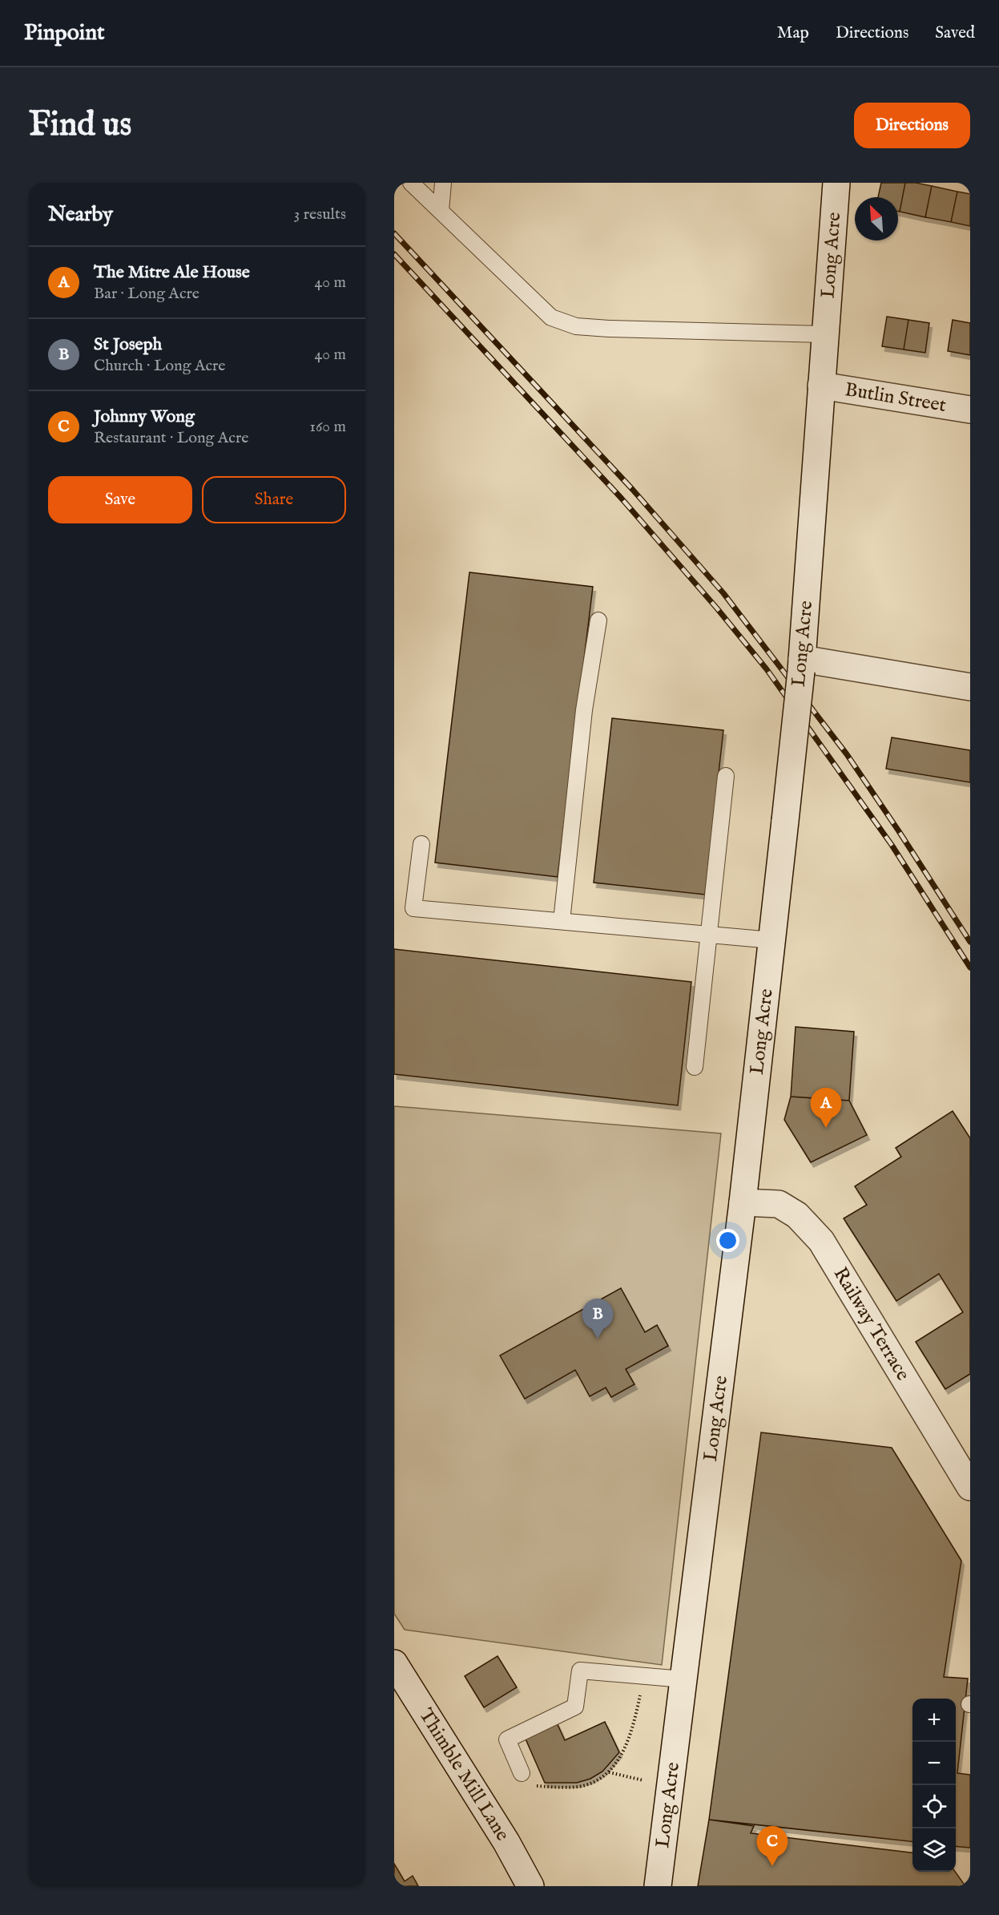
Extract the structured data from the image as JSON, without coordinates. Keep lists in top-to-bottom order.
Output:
{
  "streets": {
    "street": [
      "Long Acre",
      "Butlin Street",
      "Railway Terrace",
      "Thimble Mill Lane"
    ]
  },
  "crossings": [
    ["Long Acre", "Butlin Street"],
    ["Long Acre", "Railway Terrace"]
  ],
  "north": "top left",
  "page": {
    "header": "Pinpoint",
    "nav": ["Map", "Directions", "Saved"],
    "buttons": [
      "Directions",
      ["Save", "Share"]
    ],
    "title": "Find us",
    "heading": ["Nearby", "3 results"],
    "list": [
      {
        "mark": "A",
        "name": "The Mitre Ale House",
        "note": "Bar · Long Acre",
        "value": "40 m"
      },
      {
        "mark": "B",
        "name": "St Joseph",
        "note": "Church · Long Acre",
        "value": "40 m"
      },
      {
        "mark": "C",
        "name": "Johnny Wong",
        "note": "Restaurant · Long Acre",
        "value": "160 m"
      }
    ],
    "pins": ["A", "B", "C"],
    "map_buttons": ["+", "−"]
  }
}
